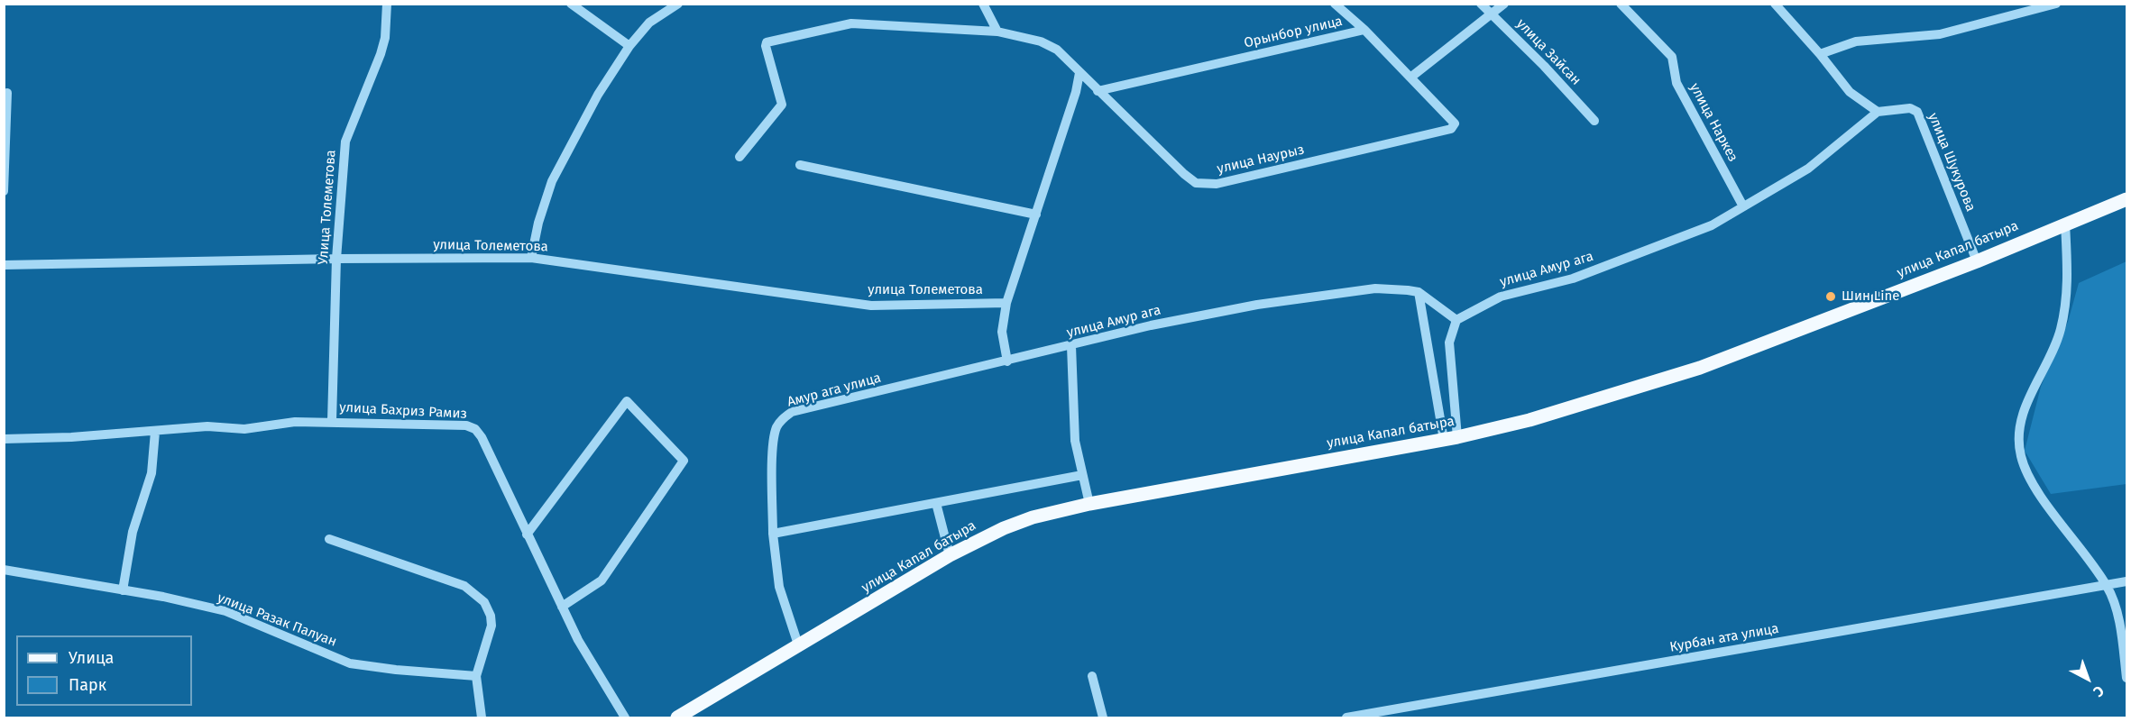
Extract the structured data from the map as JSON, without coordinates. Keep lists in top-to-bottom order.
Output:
{
  "streets": {
    "main road": ["улица Капал батыра"],
    "street": [
      "Орынбор улица",
      "улица Зайсан",
      "улица Наркез",
      "улица Наурыз",
      "улица Шукурова",
      "Улица Толеметова",
      "улица Толеметова",
      "улица Амур ага",
      "Амур ага улица",
      "улица Бахриз Рамиз",
      "улица Разак Палуан",
      "Курбан ата улица"
    ]
  },
  "crossings": [
    ["Орынбор улица", "улица Наурыз"],
    ["улица Наркез", "улица Амур ага"],
    ["улица Шукурова", "улица Капал батыра"],
    ["улица Шукурова", "улица Амур ага"],
    ["Улица Толеметова", "улица Толеметова"],
    ["Улица Толеметова", "улица Бахриз Рамиз"],
    ["улица Амур ага", "Амур ага улица"]
  ],
  "places": ["Шин Line"],
  "legend": ["Улица", "Парк"],
  "north": "bottom right"
}
